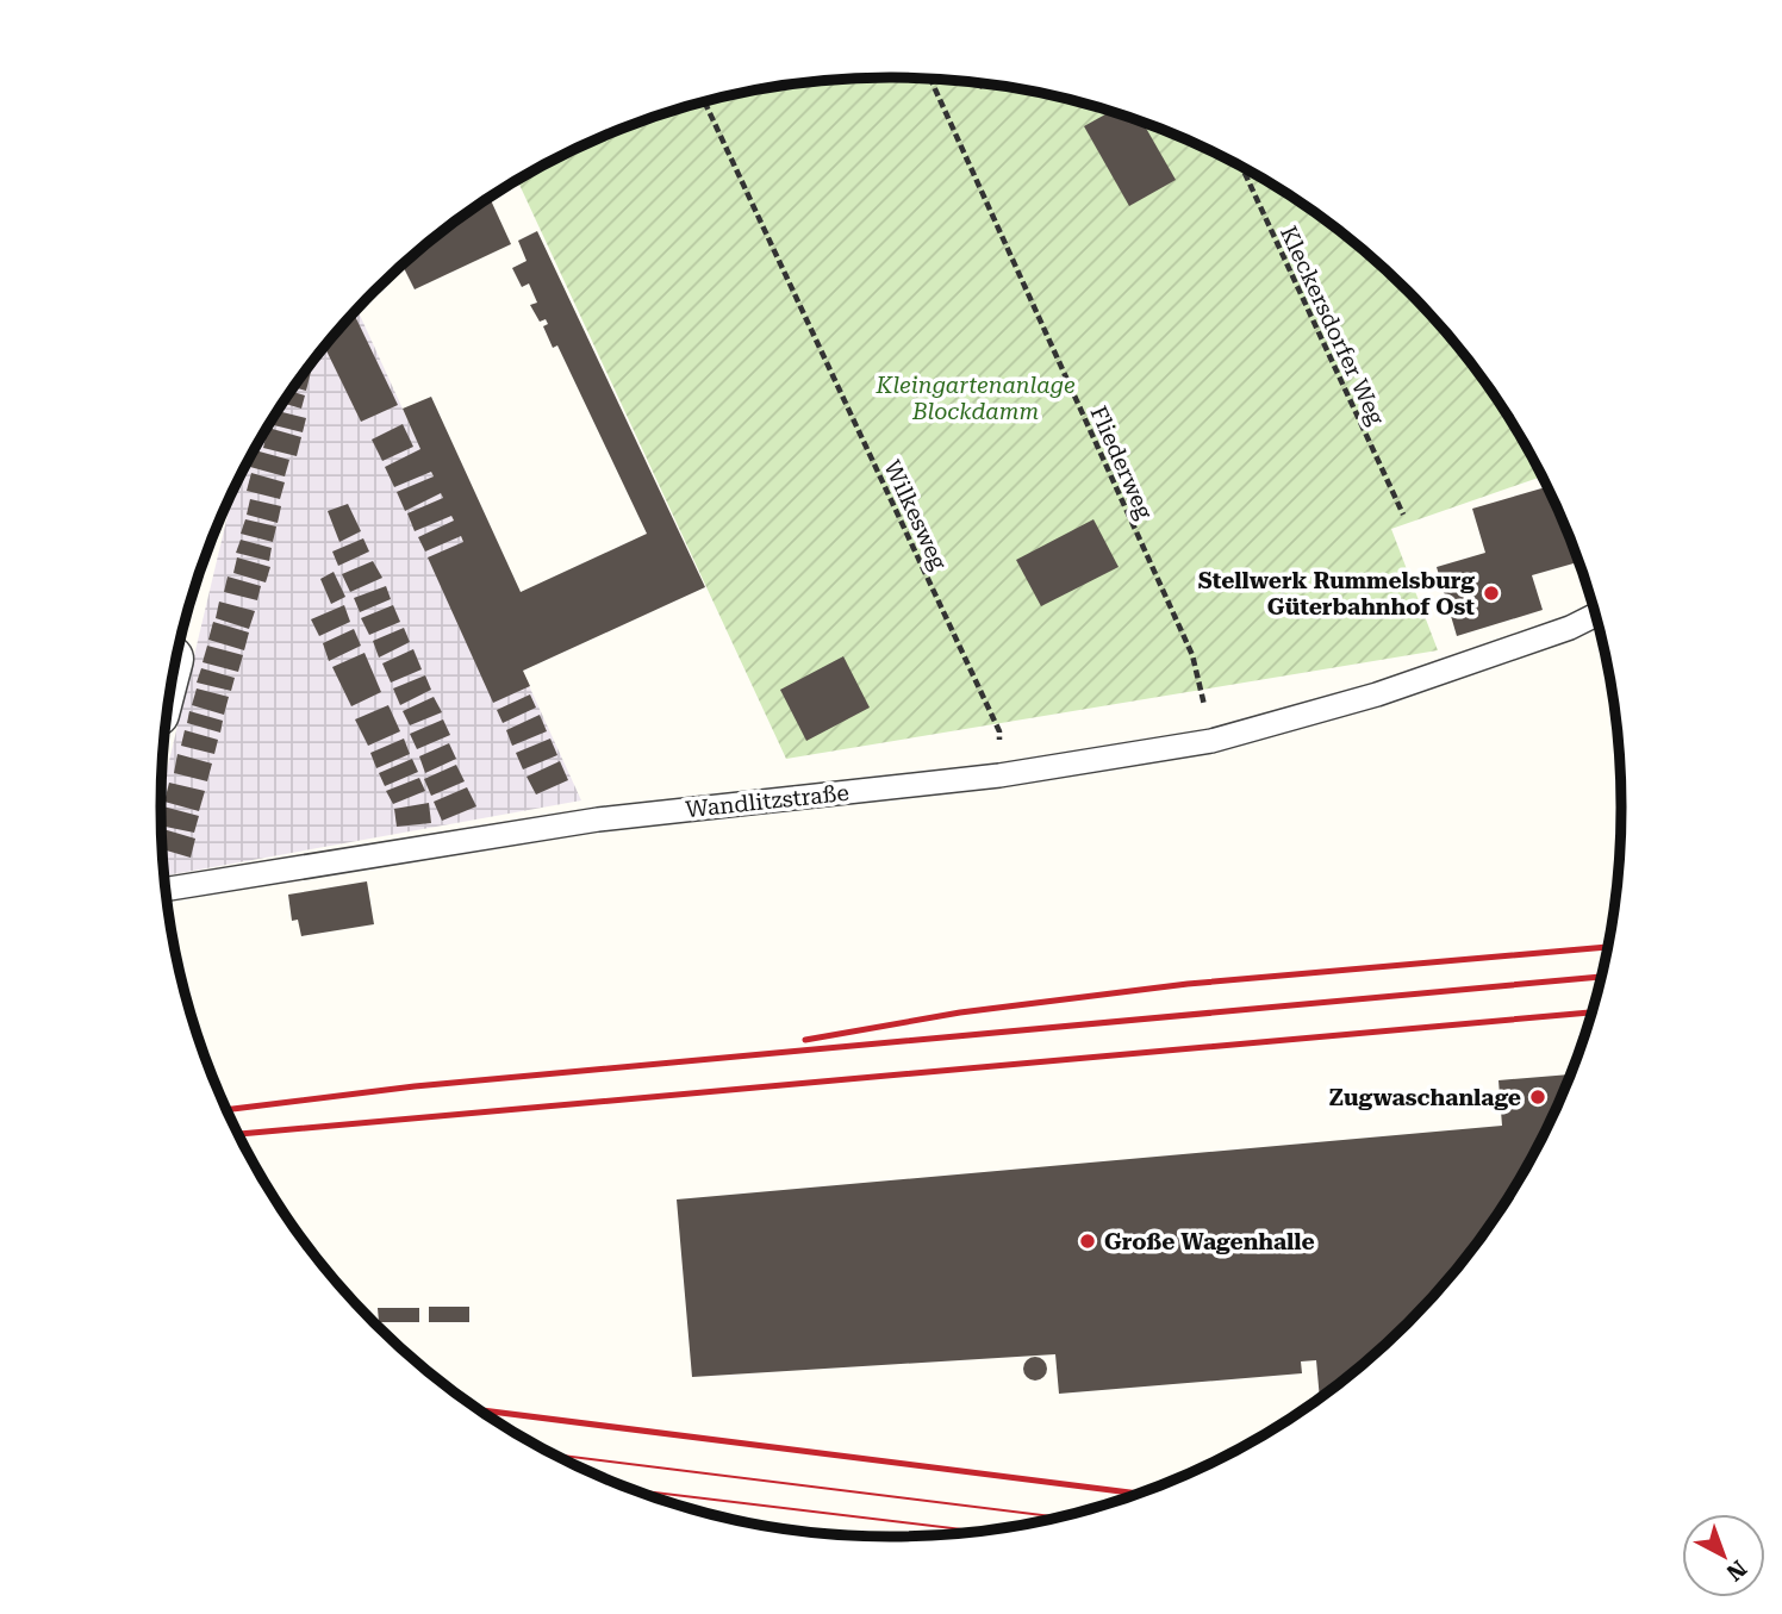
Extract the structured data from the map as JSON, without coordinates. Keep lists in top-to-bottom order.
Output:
{
  "streets": {
    "lane": ["Wandlitzstraße"],
    "path": ["Kleckersdorfer Weg", "Fliederweg", "Wilkesweg"]
  },
  "crossings": [
    ["Fliederweg", "Wandlitzstraße"],
    ["Wilkesweg", "Wandlitzstraße"]
  ],
  "parks": ["Kleingartenanlage Blockdamm"],
  "places": ["Stellwerk Rummelsburg Güterbahnhof Ost", "Zugwaschanlage", "Große Wagenhalle"],
  "north": "bottom right"
}
